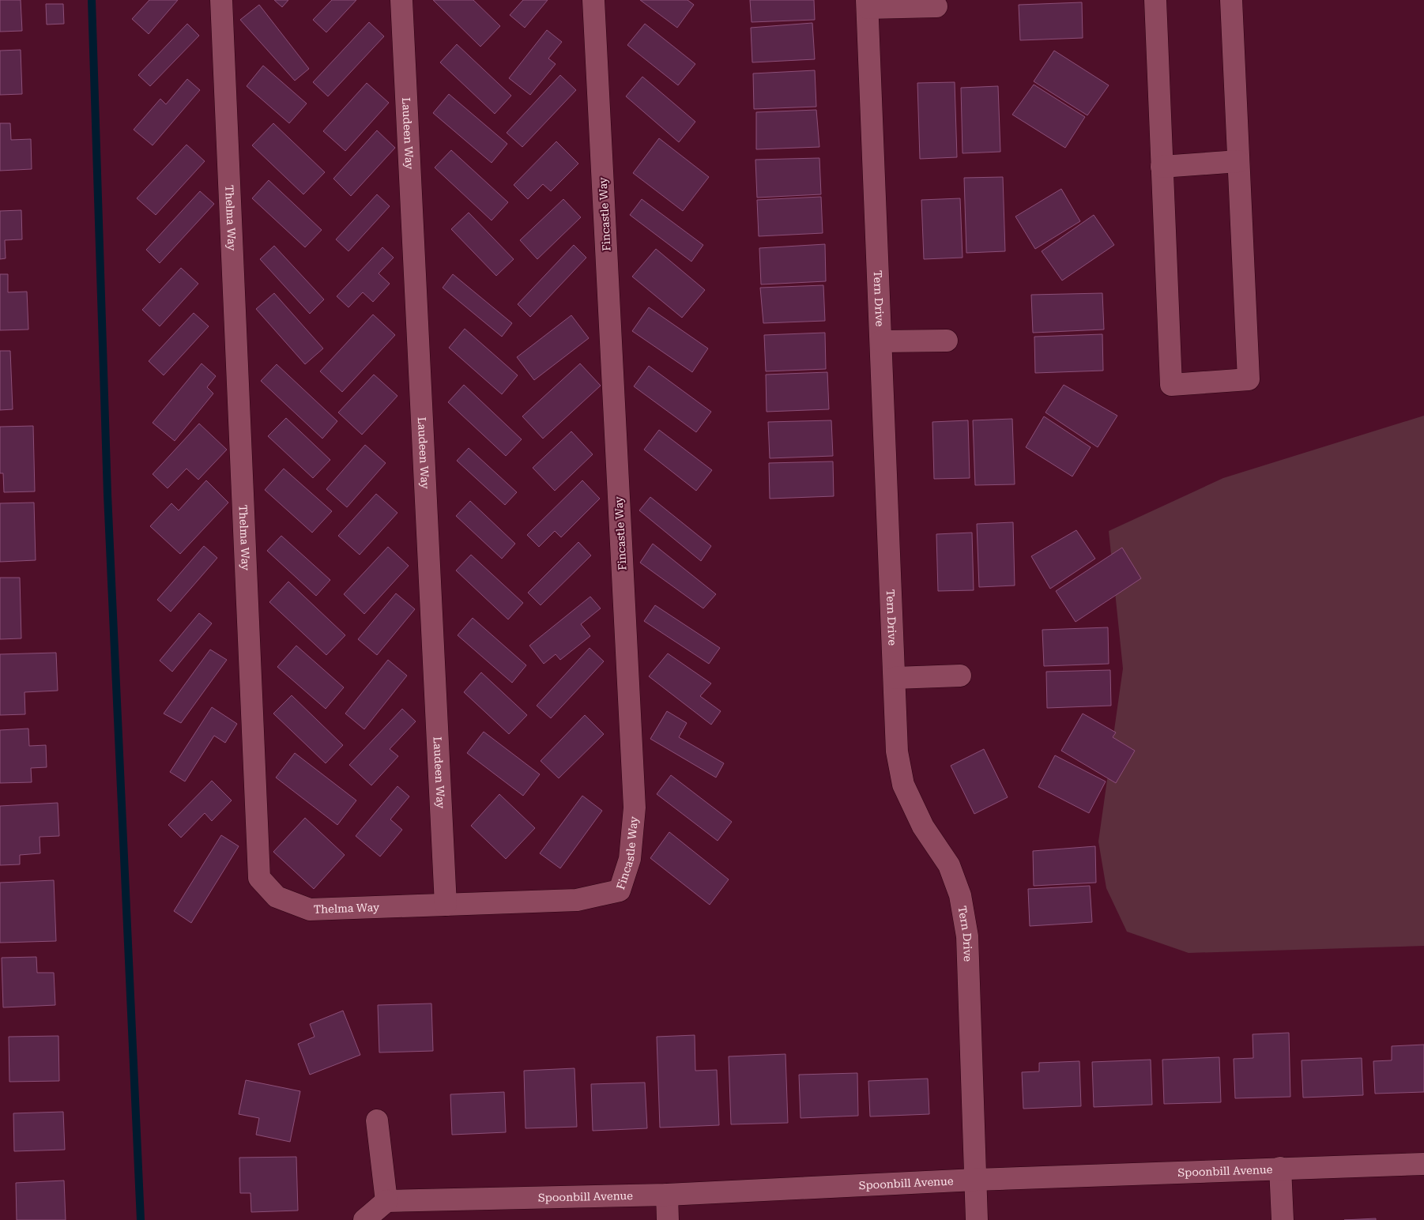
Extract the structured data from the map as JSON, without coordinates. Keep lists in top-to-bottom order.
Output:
{
  "streets": {
    "street": [
      "Laudeen Way",
      "Fincastle Way",
      "Thelma Way",
      "Tern Drive",
      "Spoonbill Avenue"
    ]
  },
  "crossings": [
    ["Laudeen Way", "Fincastle Way"],
    ["Laudeen Way", "Thelma Way"],
    ["Fincastle Way", "Thelma Way"],
    ["Tern Drive", "Spoonbill Avenue"]
  ]
}
